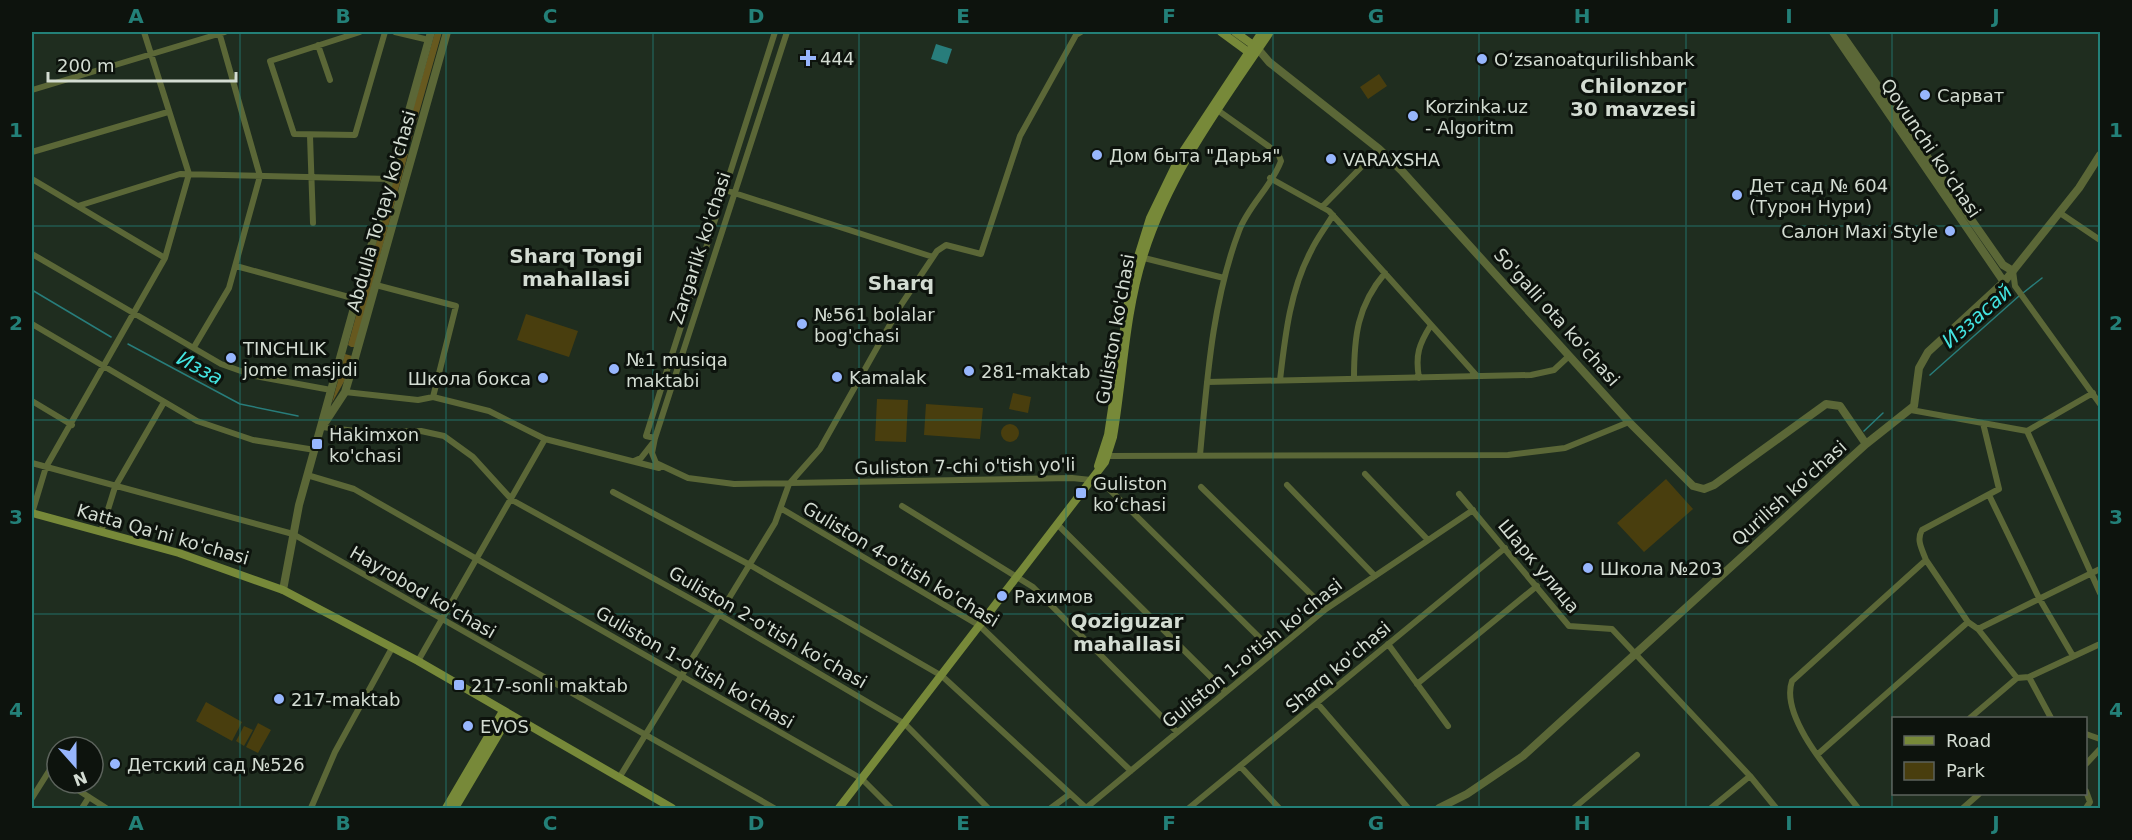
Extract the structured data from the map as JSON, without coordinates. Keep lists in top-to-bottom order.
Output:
{
  "streets": {
    "main road": ["So'galli ota ko'chasi", "Guliston ko'chasi", "Katta Qa'ni ko'chasi"],
    "street": [
      "Qovunchi ko'chasi",
      "Abdulla To'qay ko'chasi",
      "Zargarlik ko'chasi",
      "Guliston 7-chi o'tish yo'li",
      "Qurilish ko'chasi",
      "Guliston 4-o'tish ko'chasi",
      "Шарк улица",
      "Hayrobod ko'chasi",
      "Guliston 2-o'tish ko'chasi",
      "Guliston 1-o'tish ko'chasi",
      "Sharq ko'chasi"
    ]
  },
  "crossings": [
    ["Abdulla To'qay ko'chasi", "Guliston 7-chi o'tish yo'li"],
    ["Abdulla To'qay ko'chasi", "Katta Qa'ni ko'chasi"],
    ["Abdulla To'qay ko'chasi", "Hayrobod ko'chasi"],
    ["Abdulla To'qay ko'chasi", "Guliston 2-o'tish ko'chasi"],
    ["Abdulla To'qay ko'chasi", "Guliston 1-o'tish ko'chasi"],
    ["So'galli ota ko'chasi", "Guliston ko'chasi"],
    ["So'galli ota ko'chasi", "Qurilish ko'chasi"],
    ["Guliston ko'chasi", "Guliston 7-chi o'tish yo'li"],
    ["Guliston ko'chasi", "Guliston 4-o'tish ko'chasi"],
    ["Guliston ko'chasi", "Guliston 2-o'tish ko'chasi"],
    ["Guliston ko'chasi", "Guliston 1-o'tish ko'chasi"],
    ["Guliston 7-chi o'tish yo'li", "Guliston 1-o'tish ko'chasi"],
    ["Qurilish ko'chasi", "Шарк улица"],
    ["Guliston 4-o'tish ko'chasi", "Guliston 1-o'tish ko'chasi"],
    ["Шарк улица", "Guliston 1-o'tish ko'chasi"],
    ["Шарк улица", "Sharq ko'chasi"]
  ],
  "districts": [
    "Chilonzor 30 mavzesi",
    "Sharq Tongi mahallasi",
    "Sharq",
    "Qoziguzar mahallasi"
  ],
  "water": ["Иззасай", "Изза"],
  "places": {
    "health": ["444"],
    "other": [
      "Oʻzsanoatqurilishbank",
      "Сарват",
      "Korzinka.uz - Algoritm",
      "Дом быта \"Дарья\"",
      "VARAXSHA",
      "Дет сад № 604 (Турон Нури)",
      "Салон Maxi Style",
      "№561 bolalar bog'chasi",
      "TINCHLIK jome masjidi",
      "№1 musiqa maktabi",
      "281-maktab",
      "Kamalak",
      "Школа бокса",
      "Школа №203",
      "Рахимов",
      "217-maktab",
      "EVOS",
      "Детский сад №526"
    ],
    "transit": ["Hakimxon ko'chasi", "Guliston koʻchasi", "217-sonli maktab"]
  },
  "legend": ["Road", "Park"],
  "scale_bar": "200 m",
  "north": "bottom",
  "grid": {
    "columns": [
      "A",
      "B",
      "C",
      "D",
      "E",
      "F",
      "G",
      "H",
      "I",
      "J"
    ],
    "rows": [
      "1",
      "2",
      "3",
      "4"
    ]
  }
}
